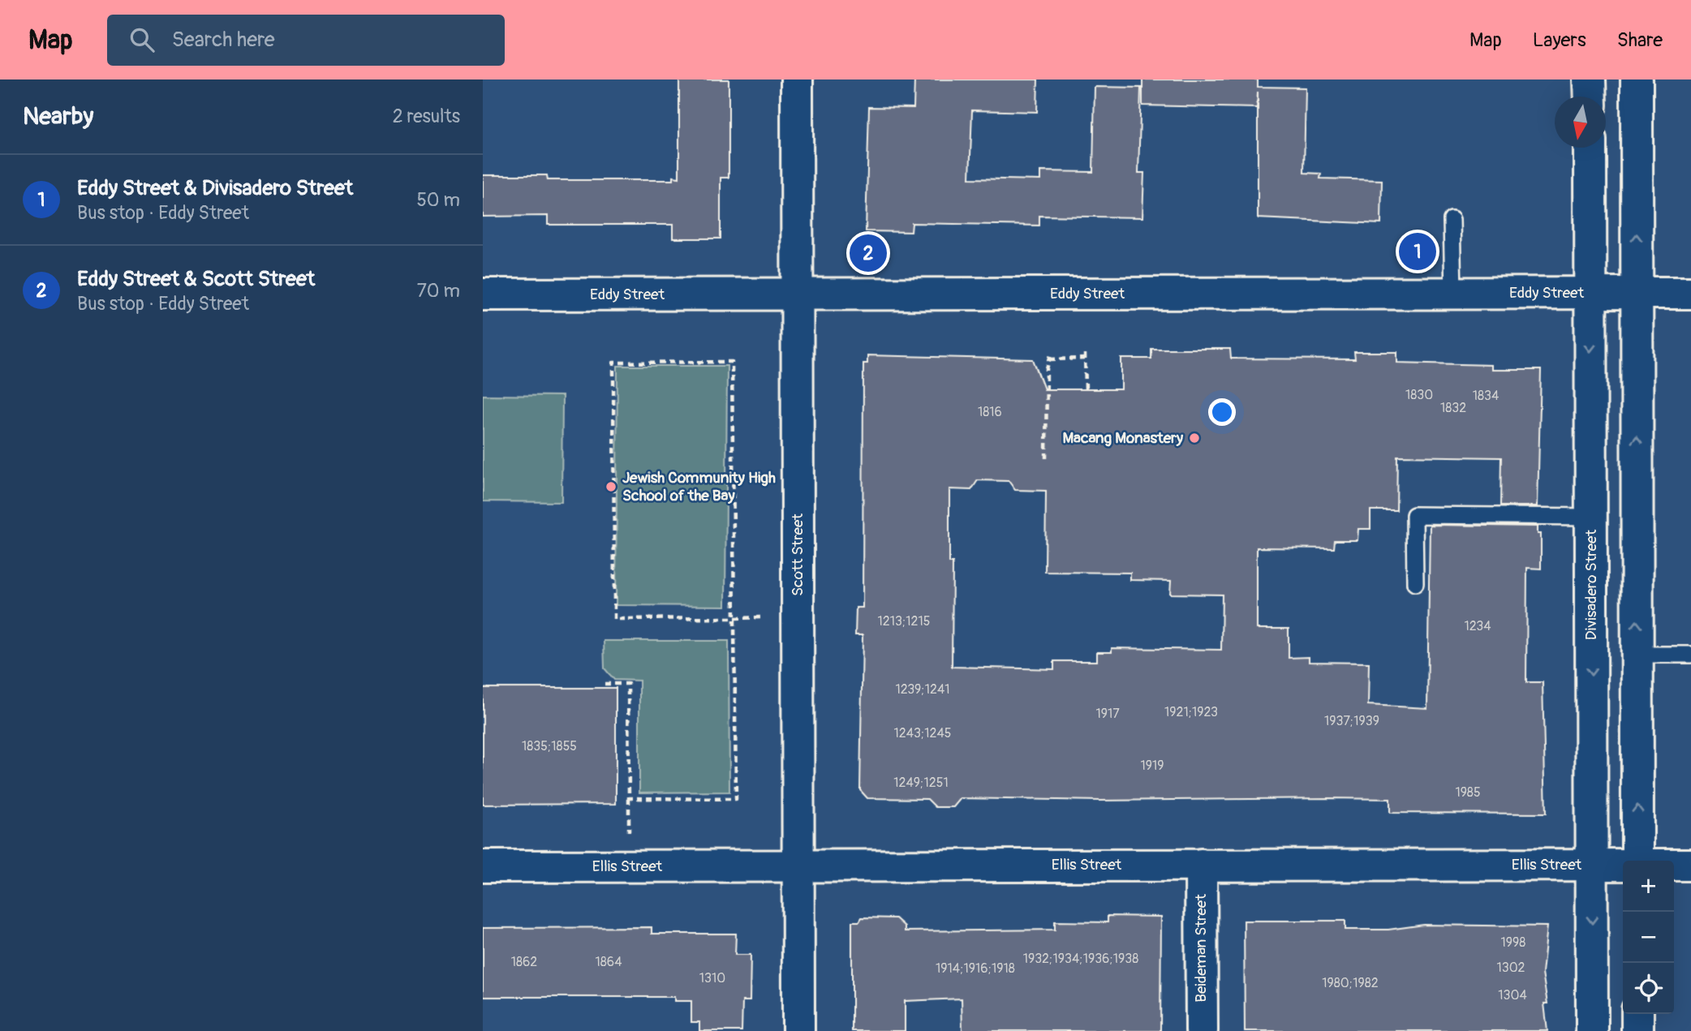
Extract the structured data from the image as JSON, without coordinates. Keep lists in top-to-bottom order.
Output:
{
  "streets": {
    "street": [
      "Eddy Street",
      "Scott Street",
      "Divisadero Street",
      "Ellis Street",
      "Beideman Street"
    ]
  },
  "crossings": [
    ["Eddy Street", "Scott Street"],
    ["Eddy Street", "Divisadero Street"],
    ["Scott Street", "Ellis Street"],
    ["Divisadero Street", "Ellis Street"],
    ["Ellis Street", "Beideman Street"]
  ],
  "places": ["Macang Monastery", "Jewish Community High School of the Bay"],
  "house_numbers": [
    "1830",
    "1834",
    "1832",
    "1816",
    "1213;1215",
    "1234",
    "1239;1241",
    "1921;1923",
    "1917",
    "1937;1939",
    "1243;1245",
    "1835;1855",
    "1919",
    "1249;1251",
    "1985",
    "1998",
    "1932;1934;1936;1938",
    "1862",
    "1864",
    "1302",
    "1914;1916;1918",
    "1310",
    "1980;1982",
    "1304"
  ],
  "north": "bottom",
  "page": {
    "header": "Map",
    "search": "Search here",
    "nav": ["Map", "Layers", "Share"],
    "heading": ["Nearby", "2 results"],
    "list": [
      {
        "mark": "1",
        "name": "Eddy Street & Divisadero Street",
        "note": "Bus stop · Eddy Street",
        "value": "50 m"
      },
      {
        "mark": "2",
        "name": "Eddy Street & Scott Street",
        "note": "Bus stop · Eddy Street",
        "value": "70 m"
      }
    ],
    "pins": ["1", "2"],
    "map_buttons": ["+", "−"]
  }
}
